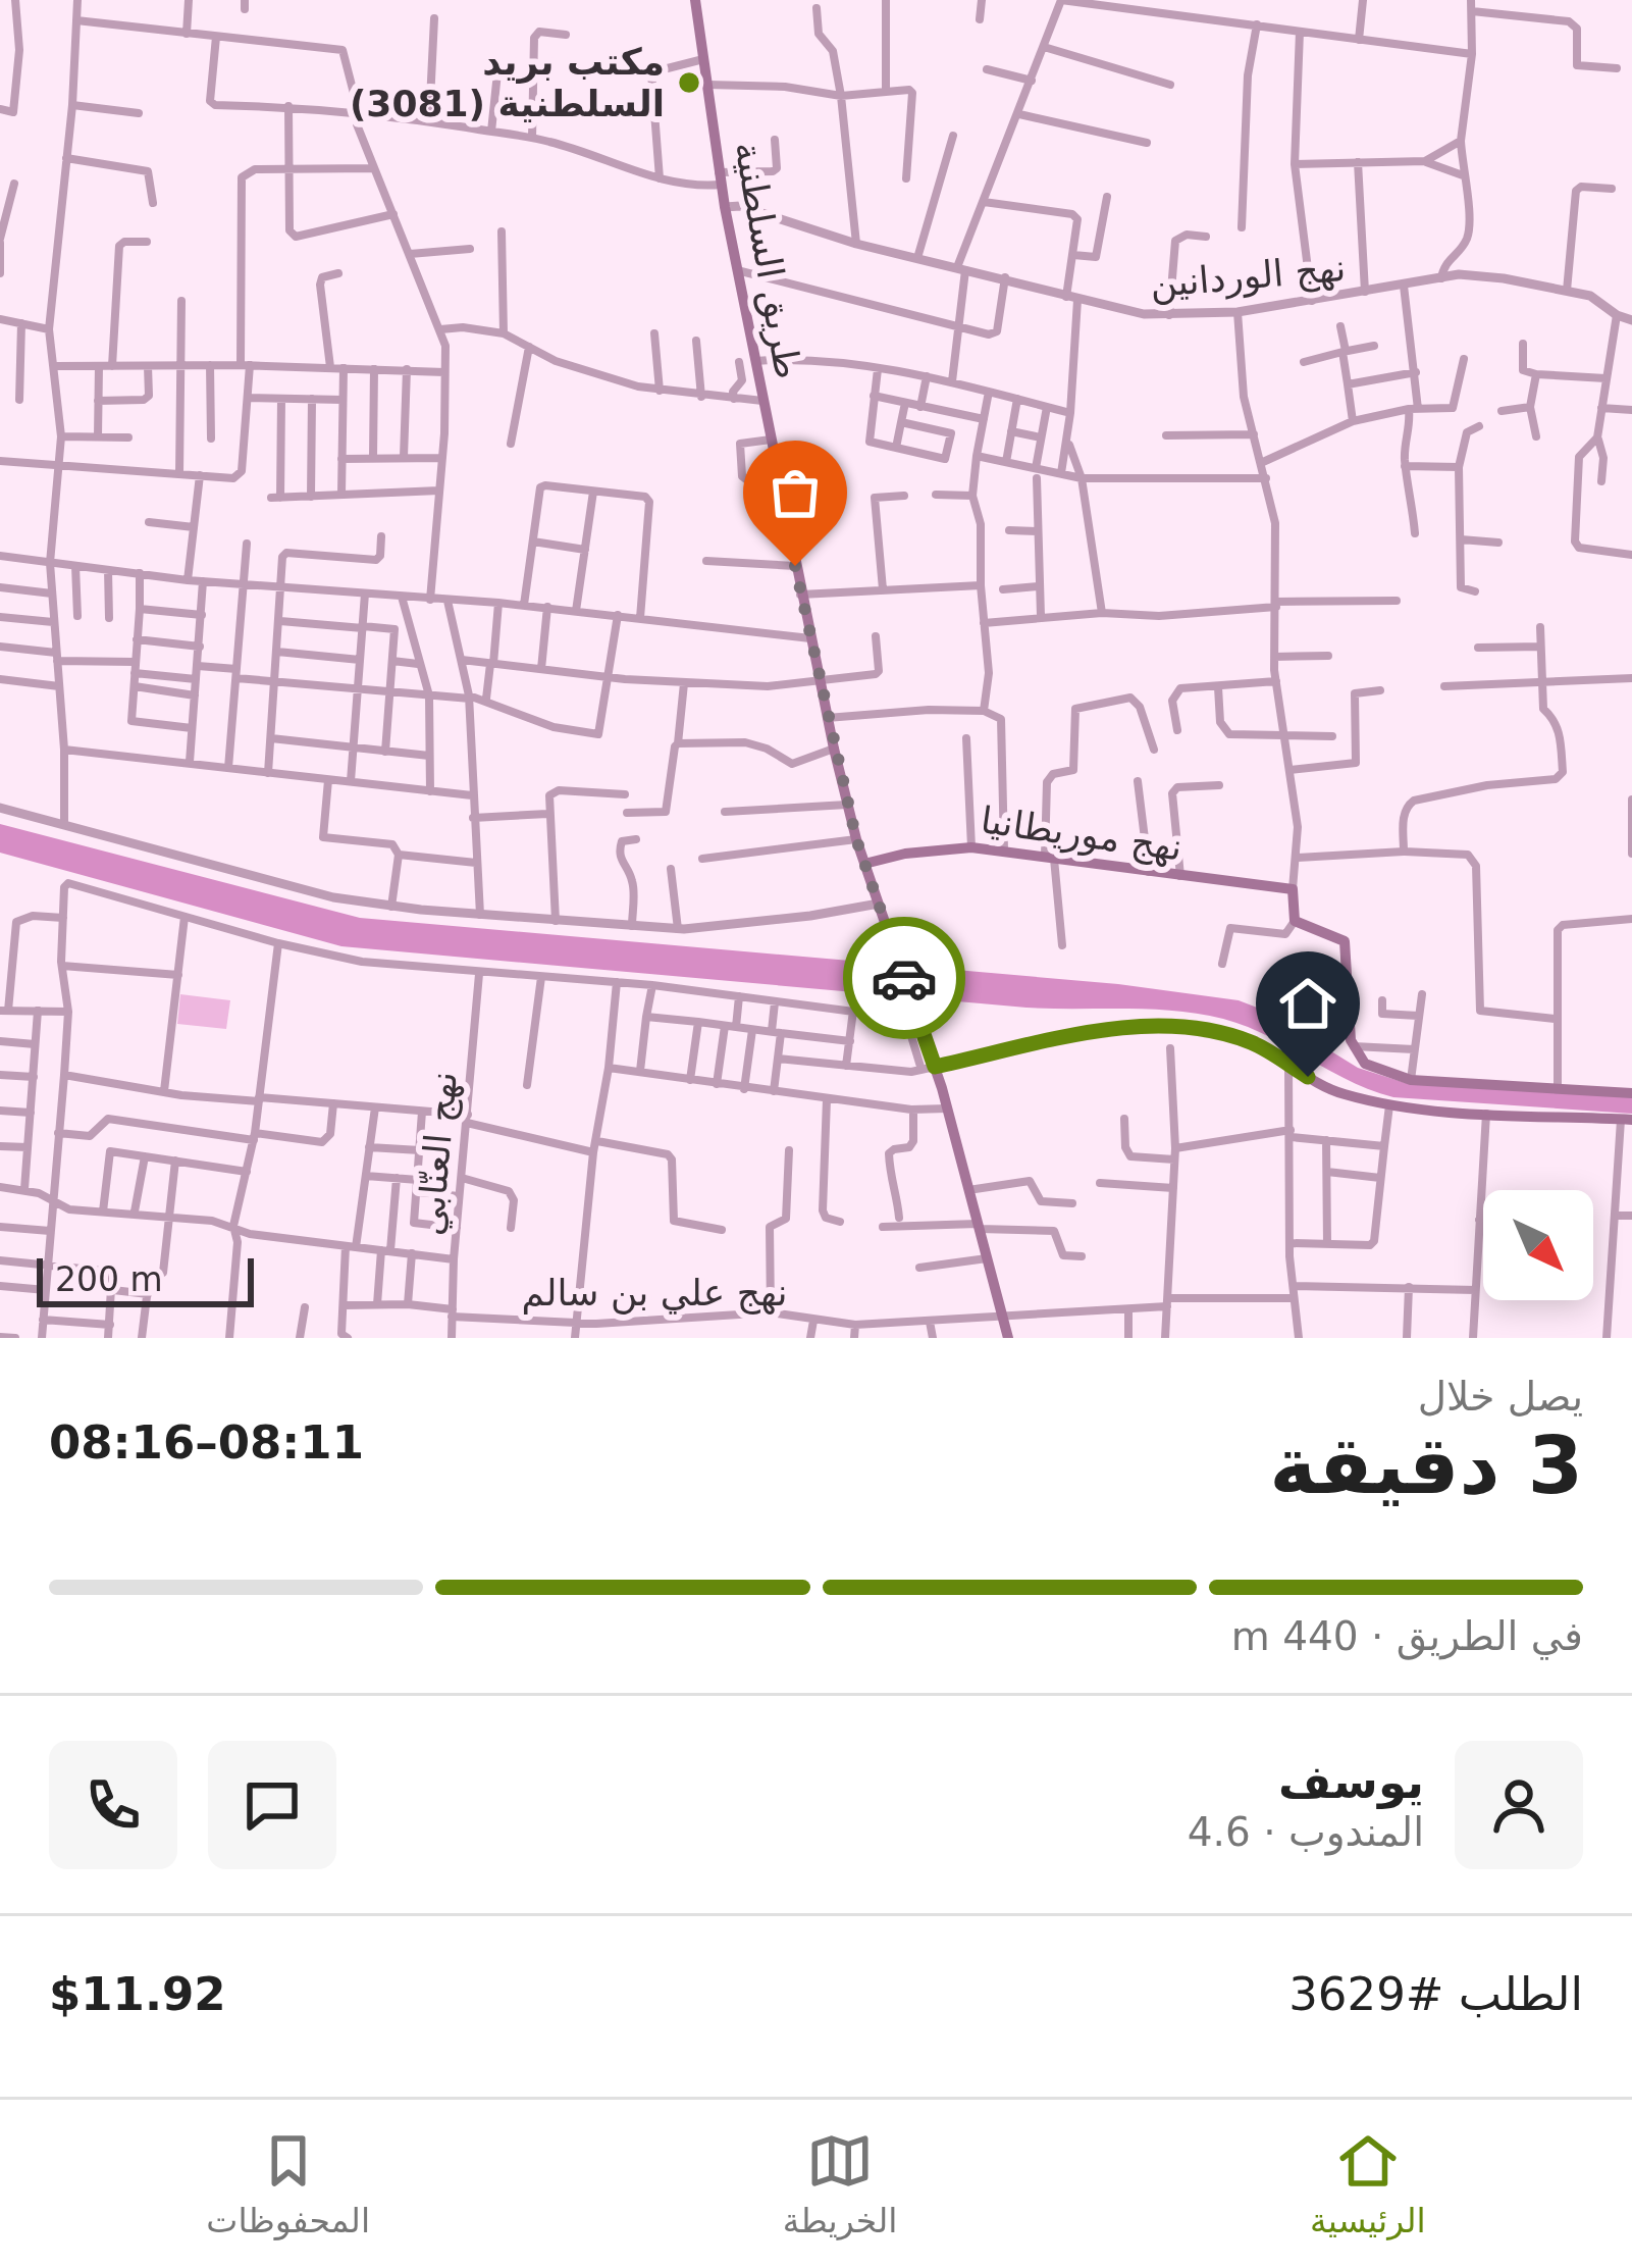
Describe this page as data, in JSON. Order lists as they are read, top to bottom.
{
  "streets": {
    "main road": ["طريق السلطنية", "نهج موريطانيا"],
    "street": ["نهج الوردانين", "نهج العنّابي", "نهج علي بن سالم"]
  },
  "crossings": [
    ["طريق السلطنية", "نهج الوردانين"],
    ["طريق السلطنية", "نهج موريطانيا"],
    ["نهج العنّابي", "نهج علي بن سالم"]
  ],
  "places": ["مكتب بريد السلطنية (3081)"],
  "scale_bar": "200 m",
  "north": "bottom right",
  "page": {
    "scale": "200 m",
    "heading": ["3 دقيقة", "يصل خلال", "08:11–08:16"],
    "panel": [
      "يوسف",
      "المندوب · 4.6",
      "الطلب #3629",
      "$11.92"
    ],
    "bar": "في الطريق · 440 m",
    "tabs": ["الرئيسية", "الخريطة", "المحفوظات"]
  }
}
